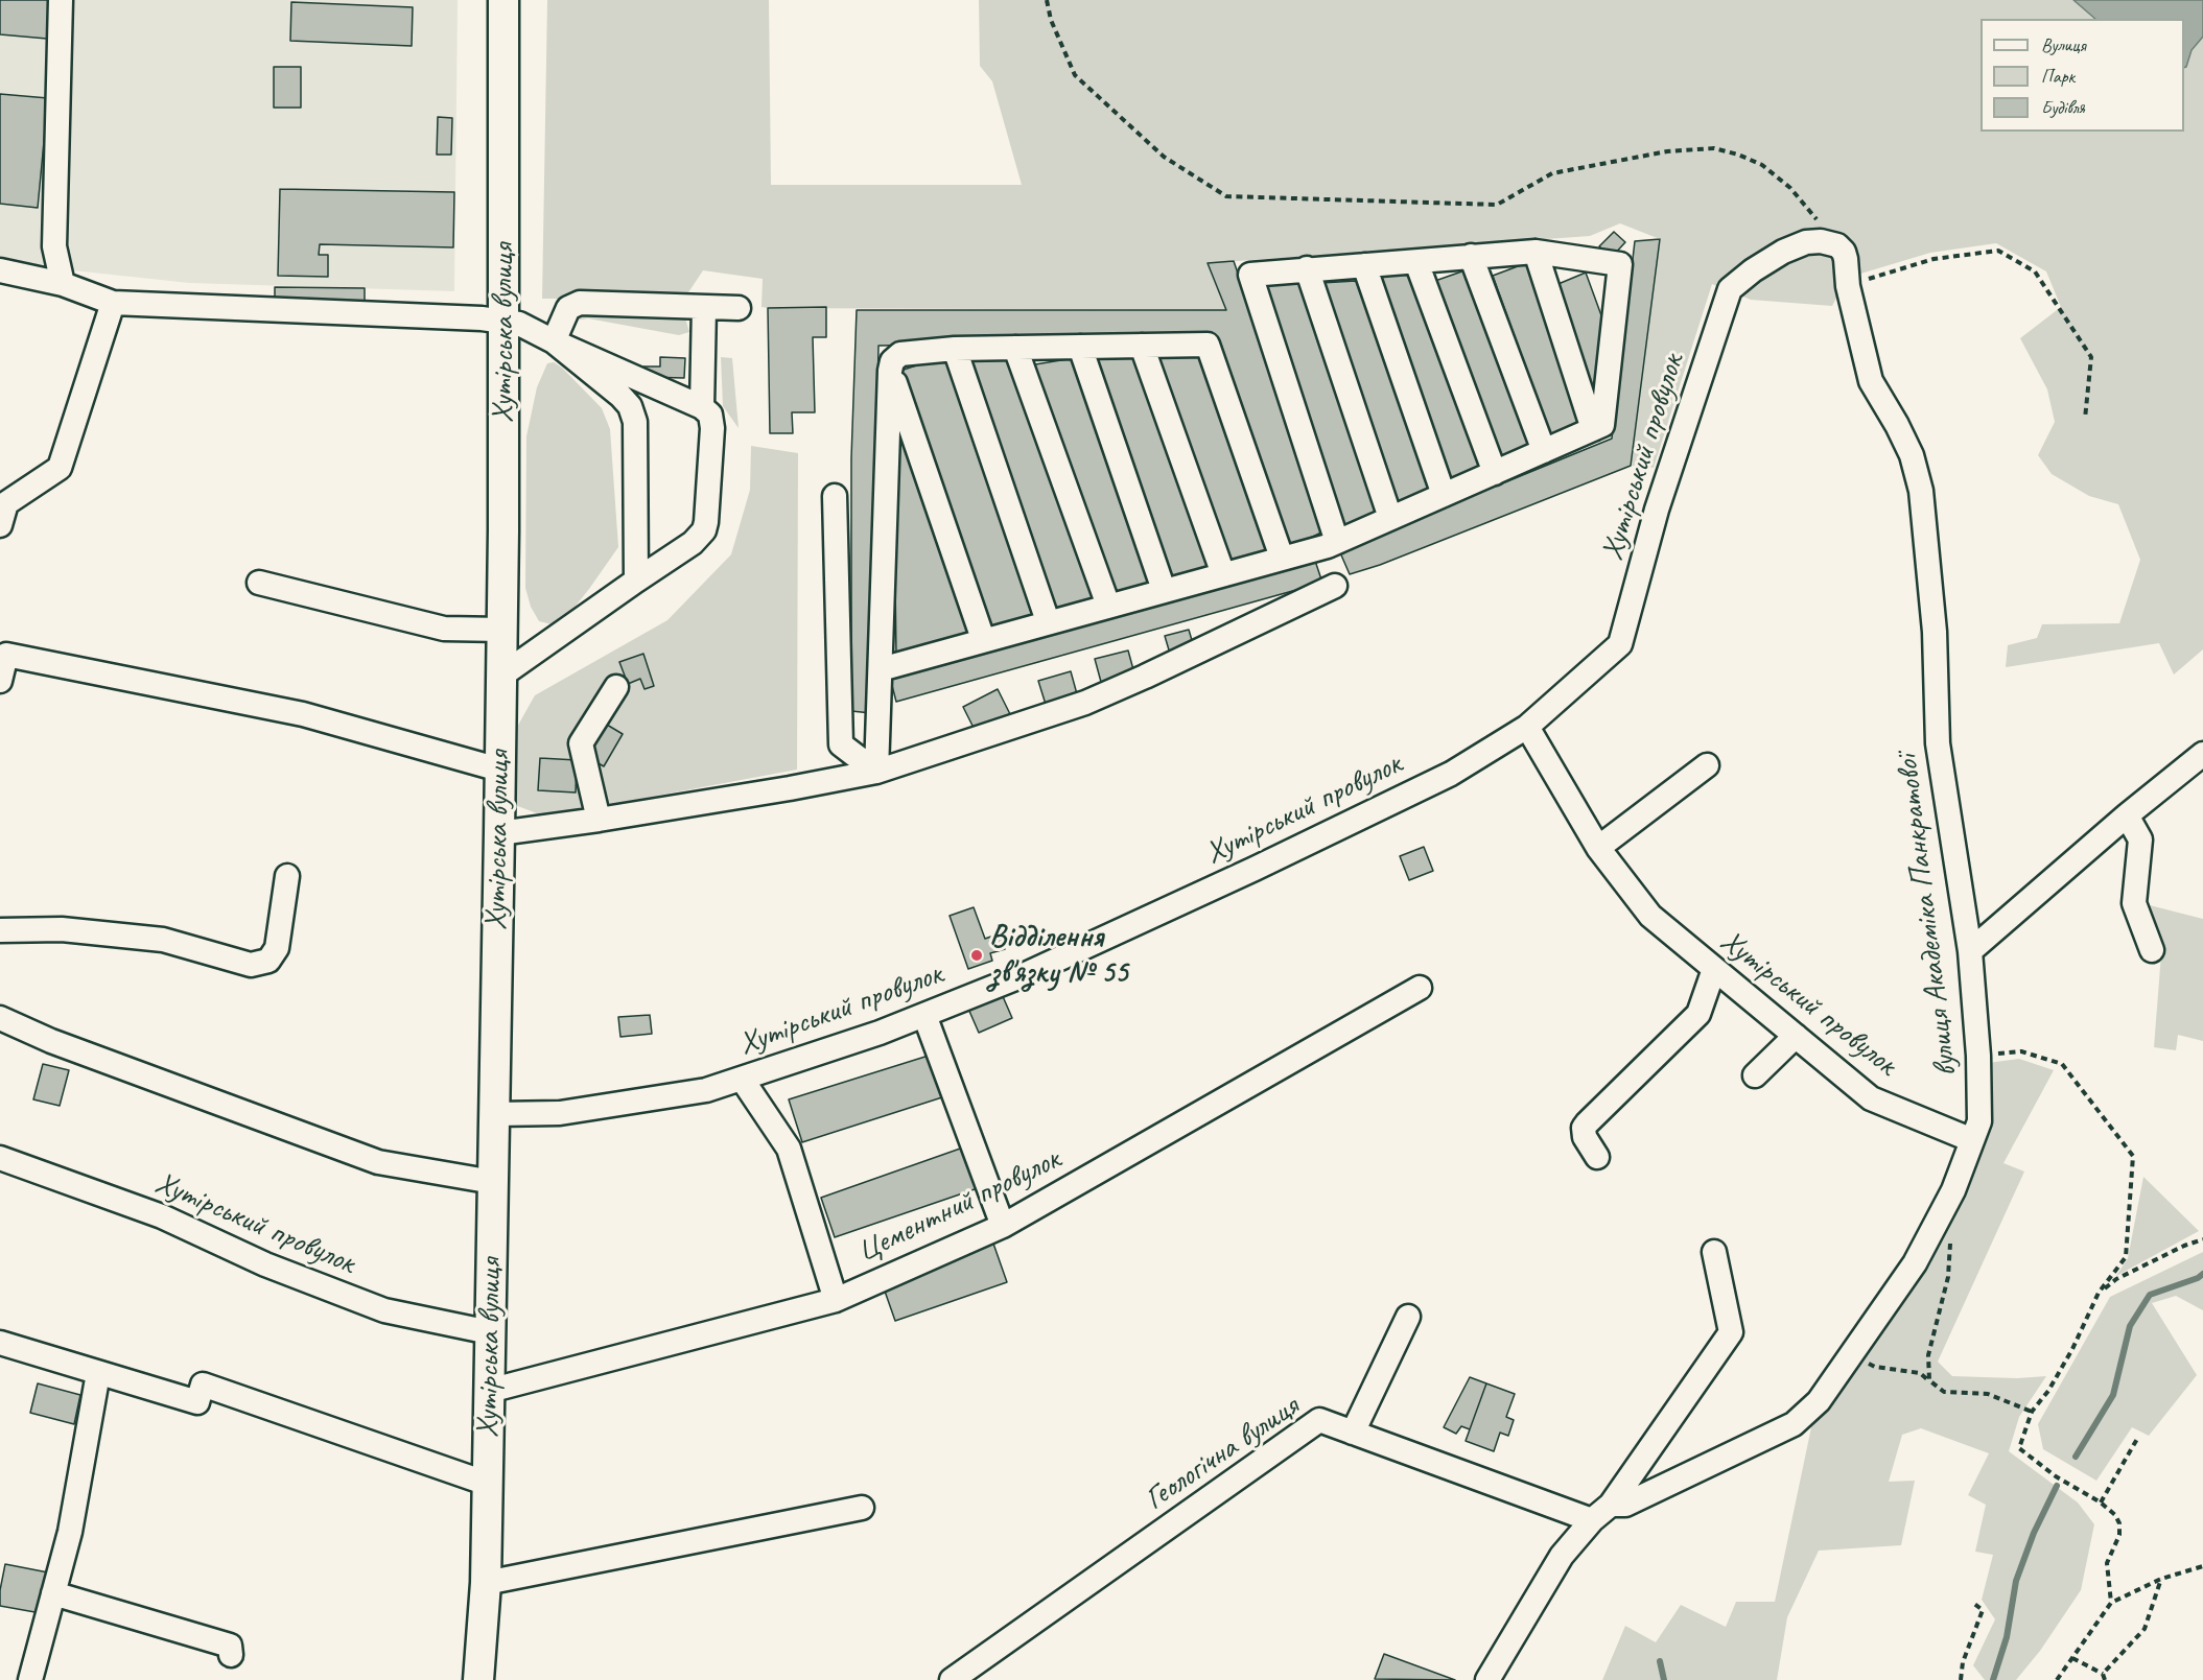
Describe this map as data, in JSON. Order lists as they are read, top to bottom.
{
  "streets": {
    "main road": ["Хутірська вулиця"],
    "street": [
      "Хутірський провулок",
      "вулиця Академіка Панкратової",
      "Цементний провулок",
      "Геологічна вулиця"
    ]
  },
  "crossings": [
    ["Хутірська вулиця", "Хутірський провулок"],
    ["Хутірська вулиця", "Цементний провулок"],
    ["Хутірський провулок", "вулиця Академіка Панкратової"],
    ["вулиця Академіка Панкратової", "Геологічна вулиця"]
  ],
  "places": ["Відділення зв'язку № 55"],
  "legend": ["Вулиця", "Парк", "Будівля"]
}
